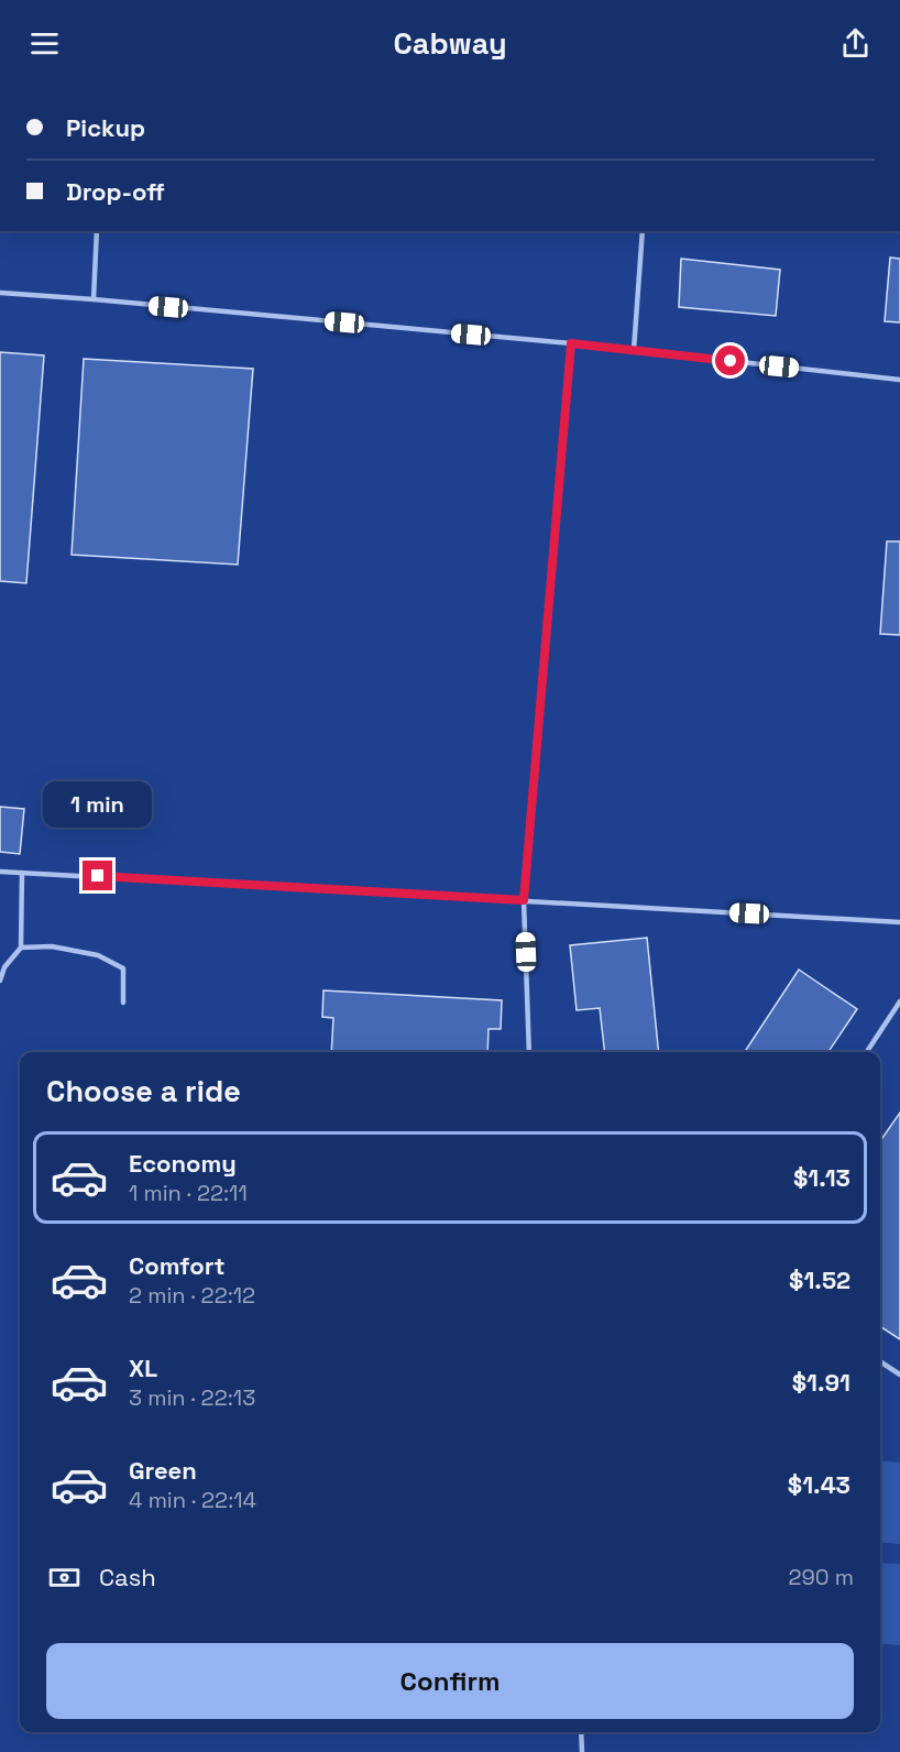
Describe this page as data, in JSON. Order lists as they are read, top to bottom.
{
  "page": {
    "header": "Cabway",
    "banner": ["Pickup", "Drop-off"],
    "bubble": "1 min",
    "heading": "Choose a ride",
    "list": [
      {
        "name": "Economy",
        "note": "1 min · 22:11",
        "value": "$1.13"
      },
      {
        "name": "Comfort",
        "note": "2 min · 22:12",
        "value": "$1.52"
      },
      {
        "name": "XL",
        "note": "3 min · 22:13",
        "value": "$1.91"
      },
      {
        "name": "Green",
        "note": "4 min · 22:14",
        "value": "$1.43"
      }
    ],
    "pay": ["Cash", "290 m"],
    "buttons": "Confirm"
  }
}
